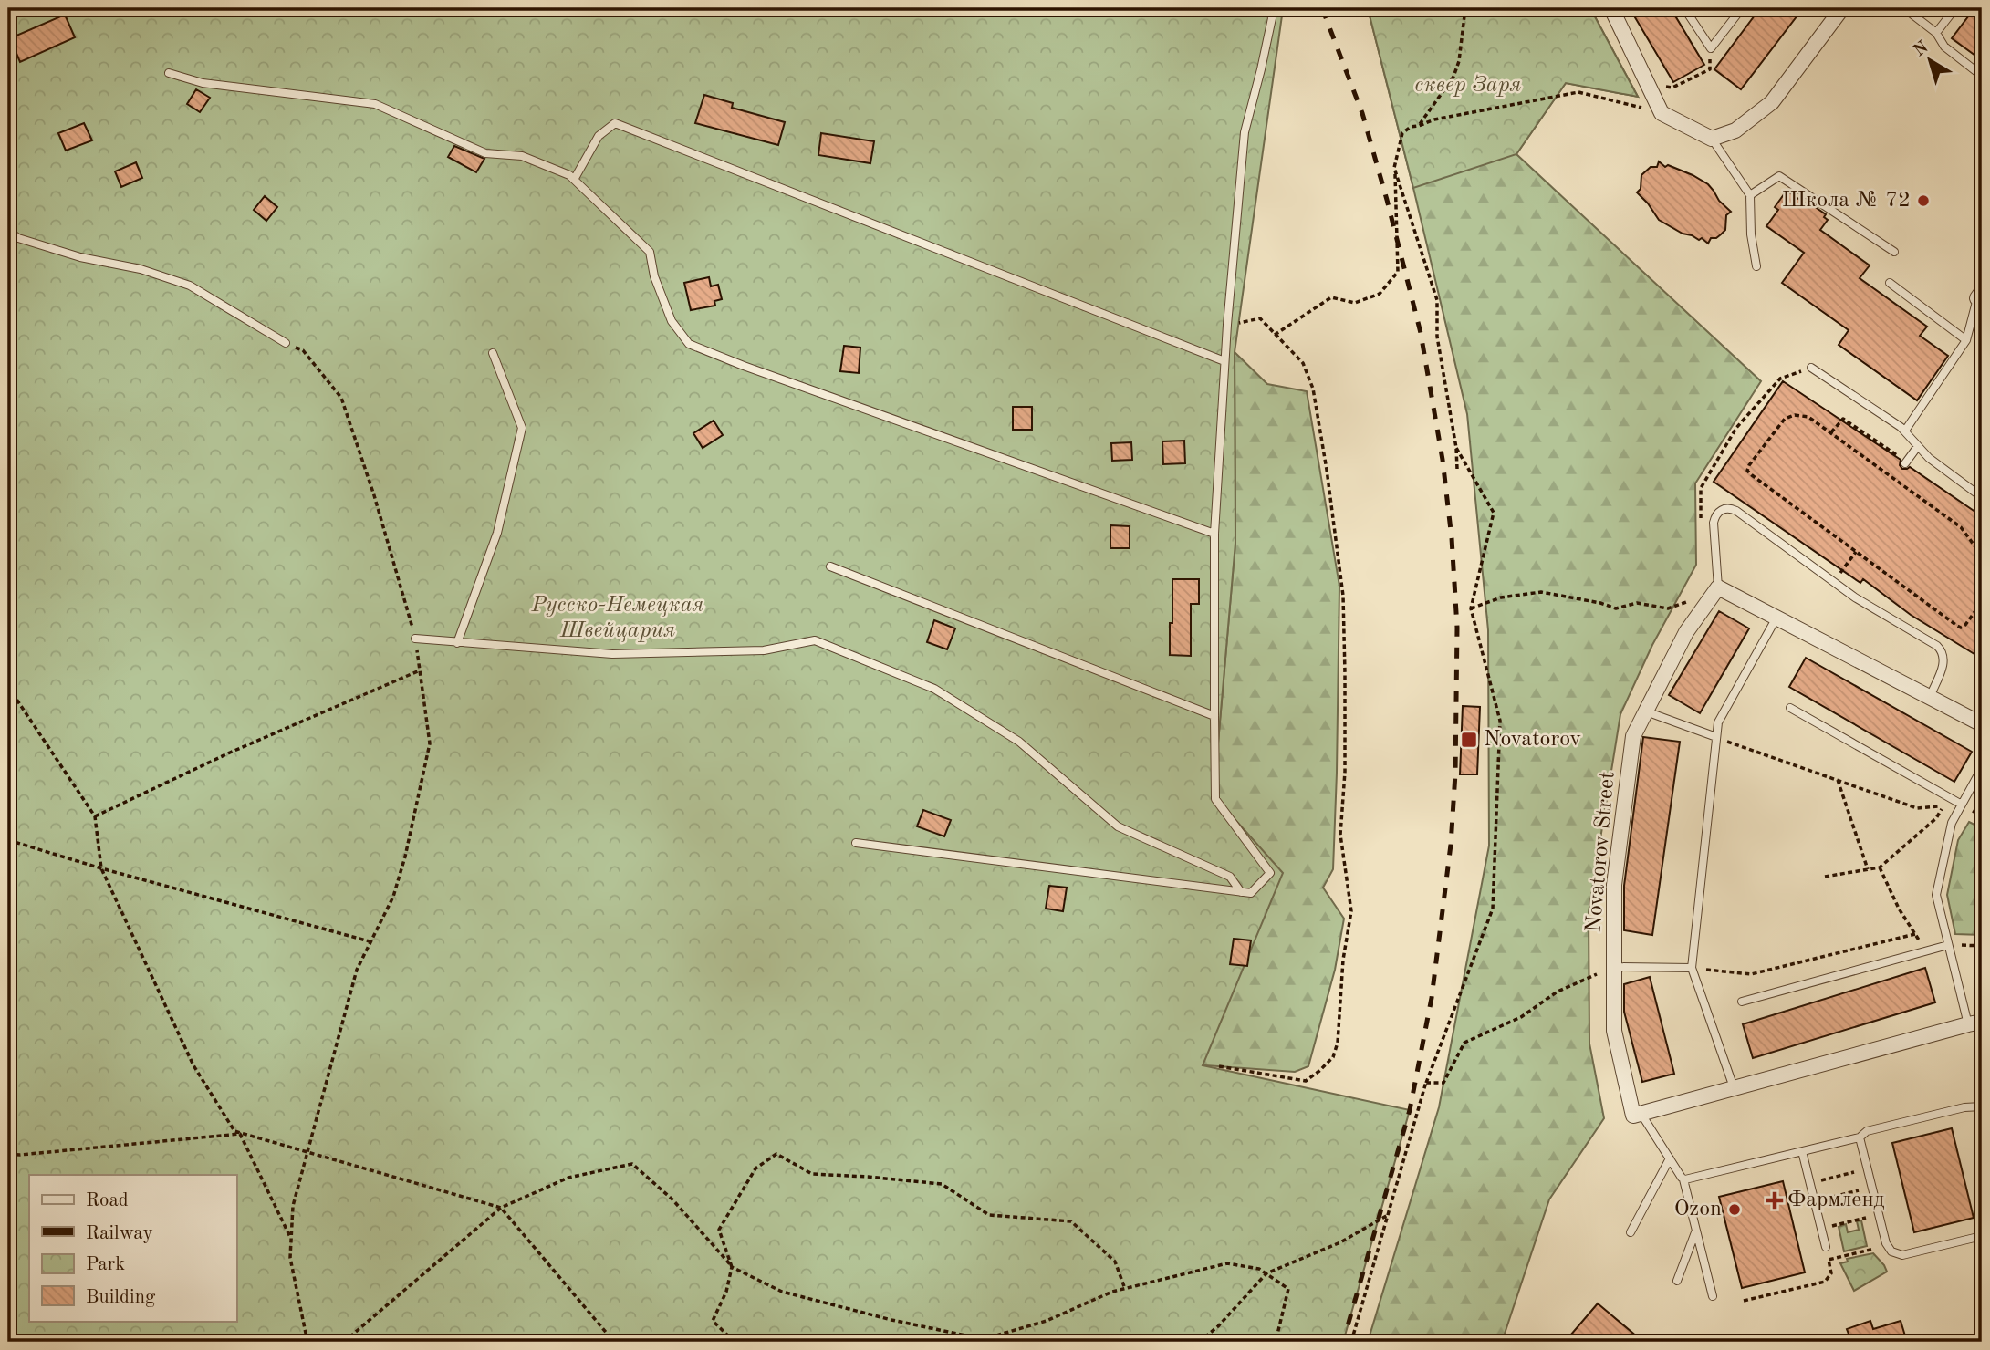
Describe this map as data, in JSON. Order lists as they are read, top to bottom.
{
  "streets": {
    "street": ["Novatorov Street"]
  },
  "parks": ["сквер Заря", "Русско-Немецкая Швейцария"],
  "places": {
    "other": ["Школа № 72", "Ozon"],
    "transit": ["Novatorov"],
    "health": ["Фармленд"]
  },
  "legend": [
    "Road",
    "Railway",
    "Park",
    "Building"
  ],
  "north": "top left"
}
